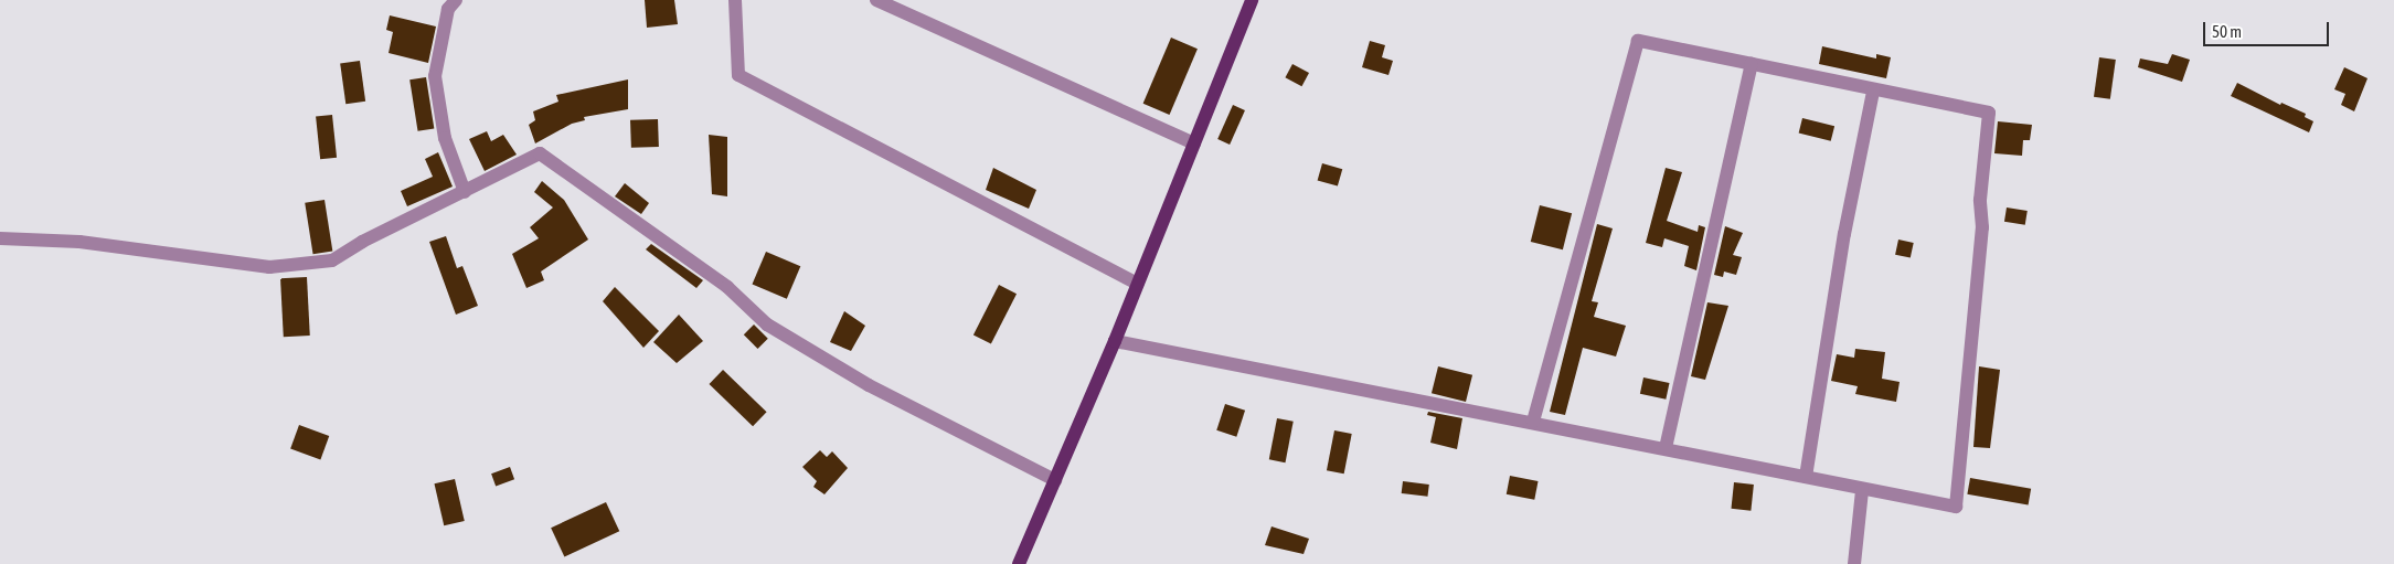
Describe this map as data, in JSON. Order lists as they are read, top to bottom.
{
  "scale_bar": "50 m"
}
